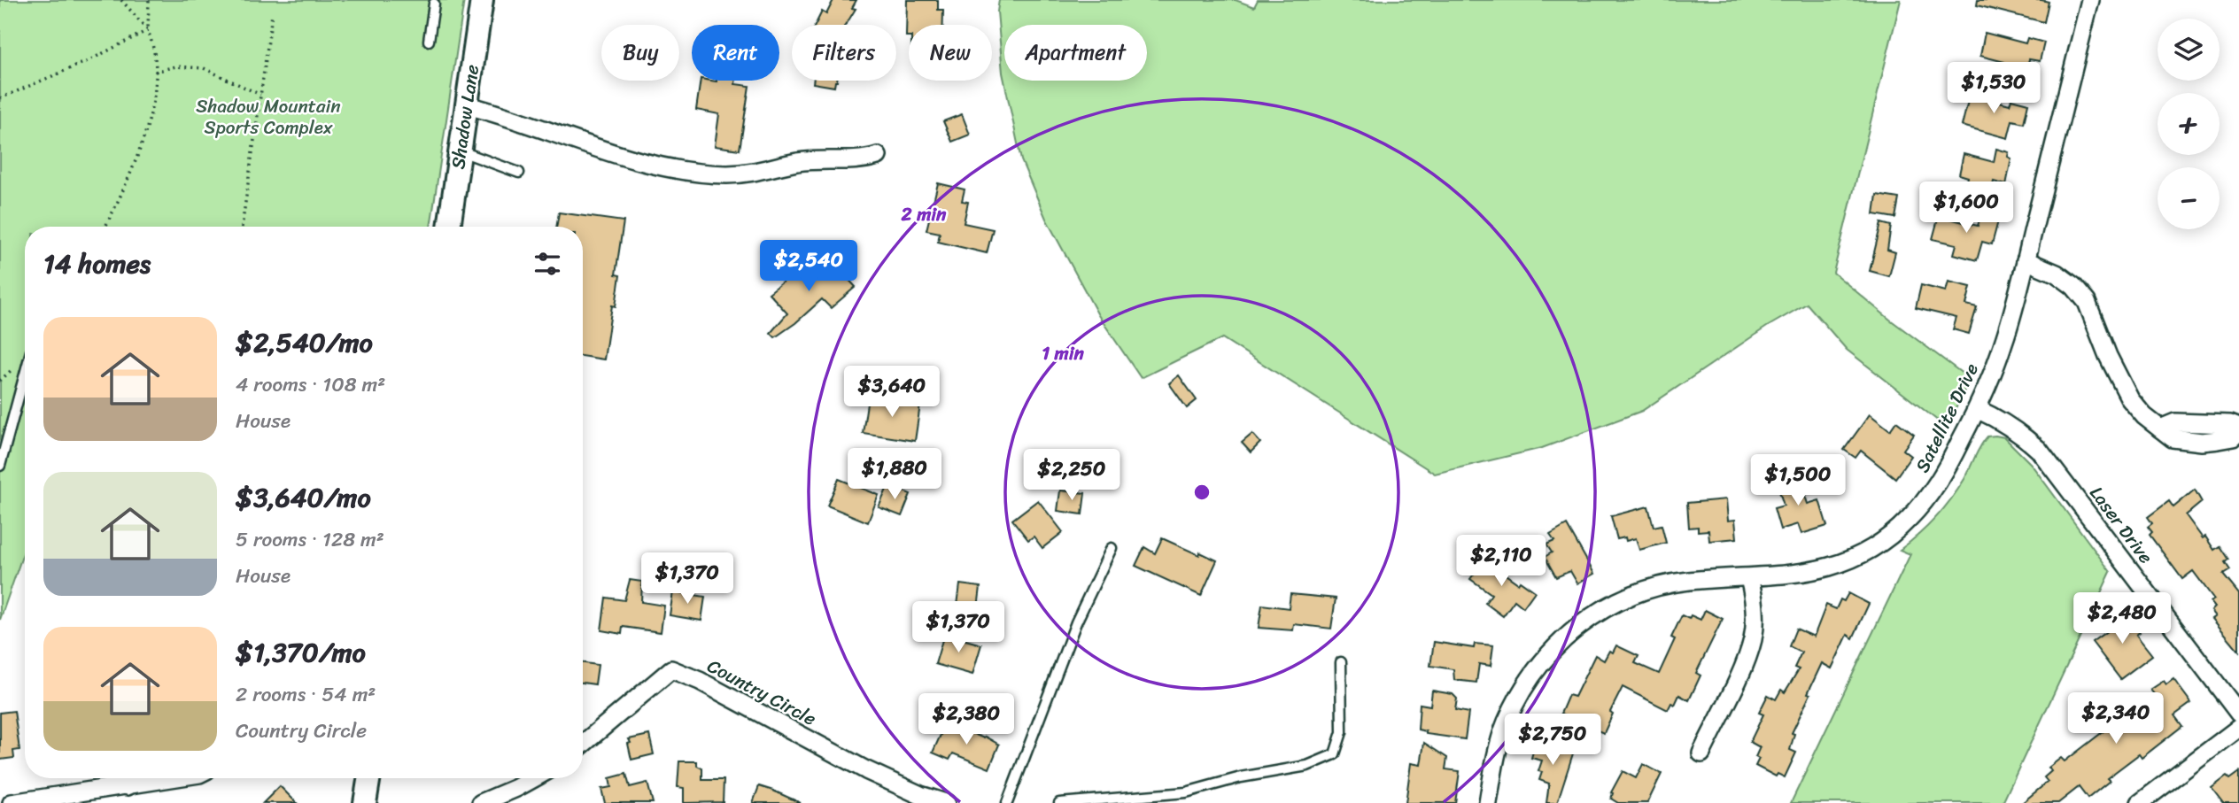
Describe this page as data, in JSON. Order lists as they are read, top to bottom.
{
  "streets": {
    "street": [
      "Shadow Lane",
      "Satellite Drive",
      "Laser Drive",
      "Country Circle"
    ]
  },
  "crossings": [
    ["Satellite Drive", "Laser Drive"]
  ],
  "parks": ["Shadow Mountain Sports Complex"],
  "page": {
    "map_buttons": ["+", "−"],
    "chip": [
      "Buy",
      "Rent",
      "Filters",
      "New",
      "Apartment"
    ],
    "price": [
      "$1,530",
      "$1,600",
      "$2,540",
      "$3,640",
      "$1,880",
      "$2,250",
      "$1,500",
      "$2,110",
      "$1,370",
      "$2,480",
      "$1,370",
      "$2,340",
      "$2,380",
      "$2,750"
    ],
    "heading": "14 homes",
    "list": [
      {
        "name": "$2,540/mo",
        "note": "4 rooms · 108 m² · House"
      },
      {
        "name": "$3,640/mo",
        "note": "5 rooms · 128 m² · House"
      },
      {
        "name": "$1,370/mo",
        "note": "2 rooms · 54 m² · Country Circle"
      }
    ]
  },
  "rings": ["2 min", "1 min"]
}
